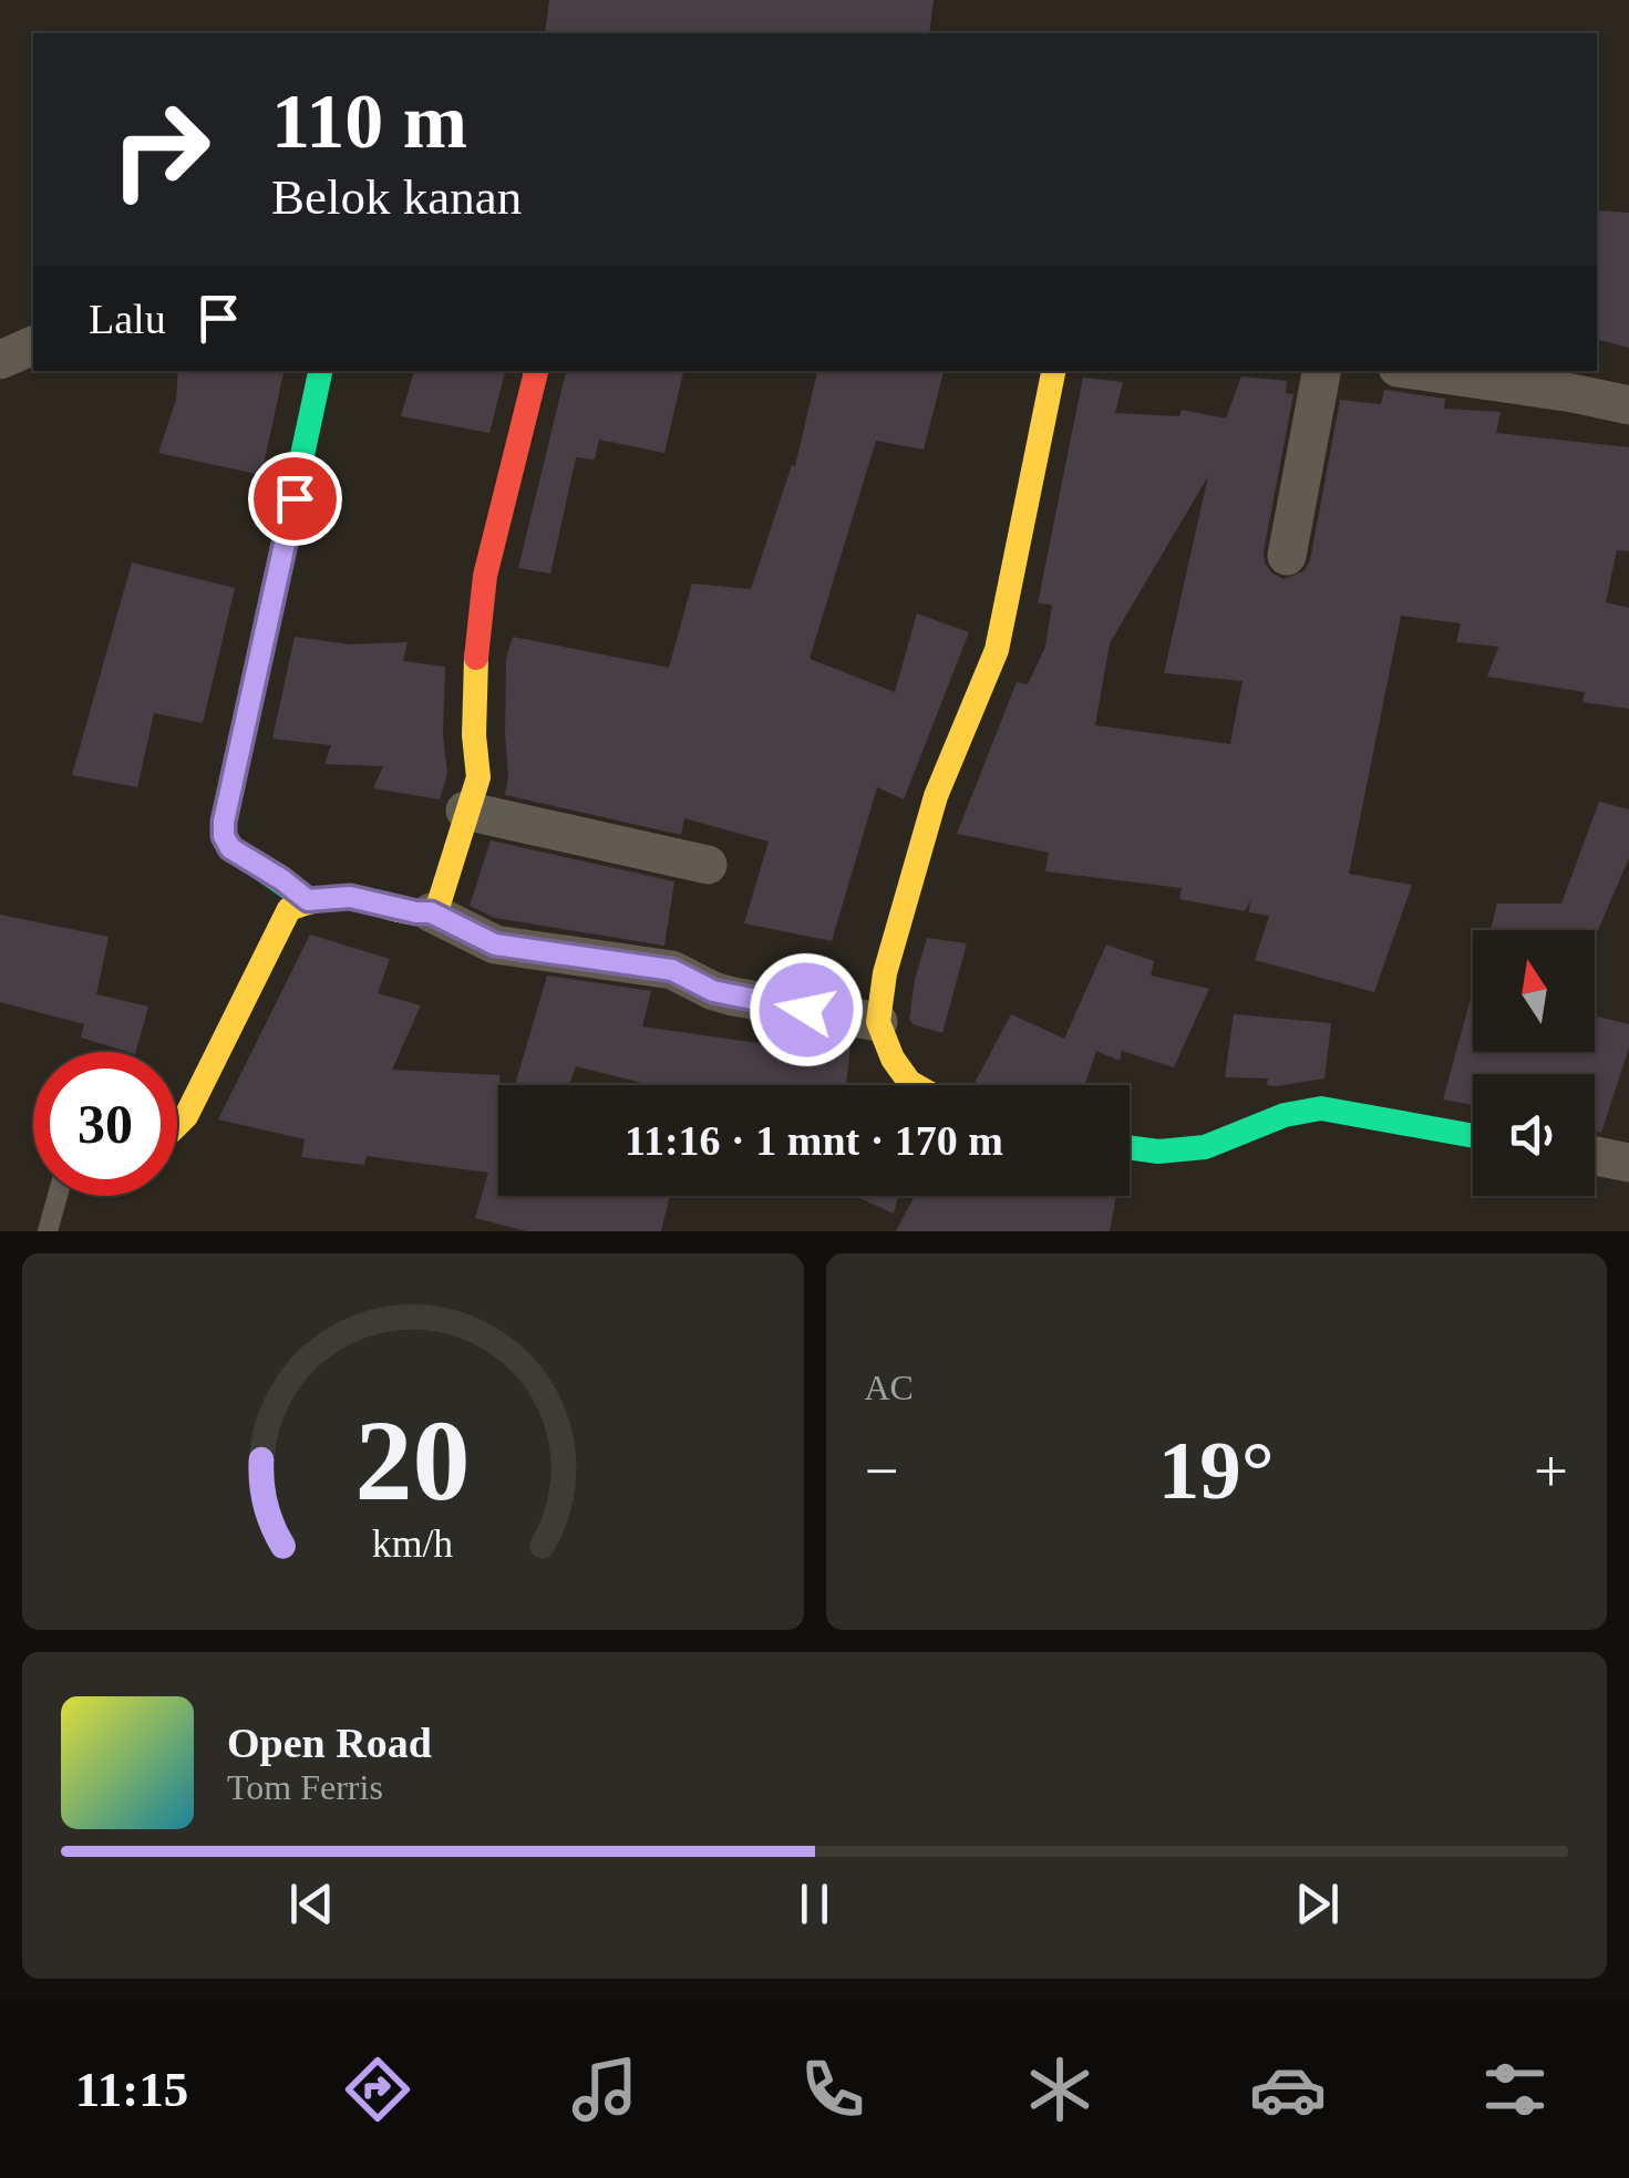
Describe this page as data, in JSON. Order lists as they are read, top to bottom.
{
  "north": "top",
  "page": {
    "turn": ["110 m", "Belok kanan"],
    "then": "Lalu",
    "limit": "30",
    "trip": "11:16 · 1 mnt · 170 m",
    "tile": "AC",
    "heat": ["−", "19°", "+"],
    "song": ["Open Road", "Tom Ferris"],
    "tabs": "11:15",
    "gauge": ["20", "km/h"]
  }
}
